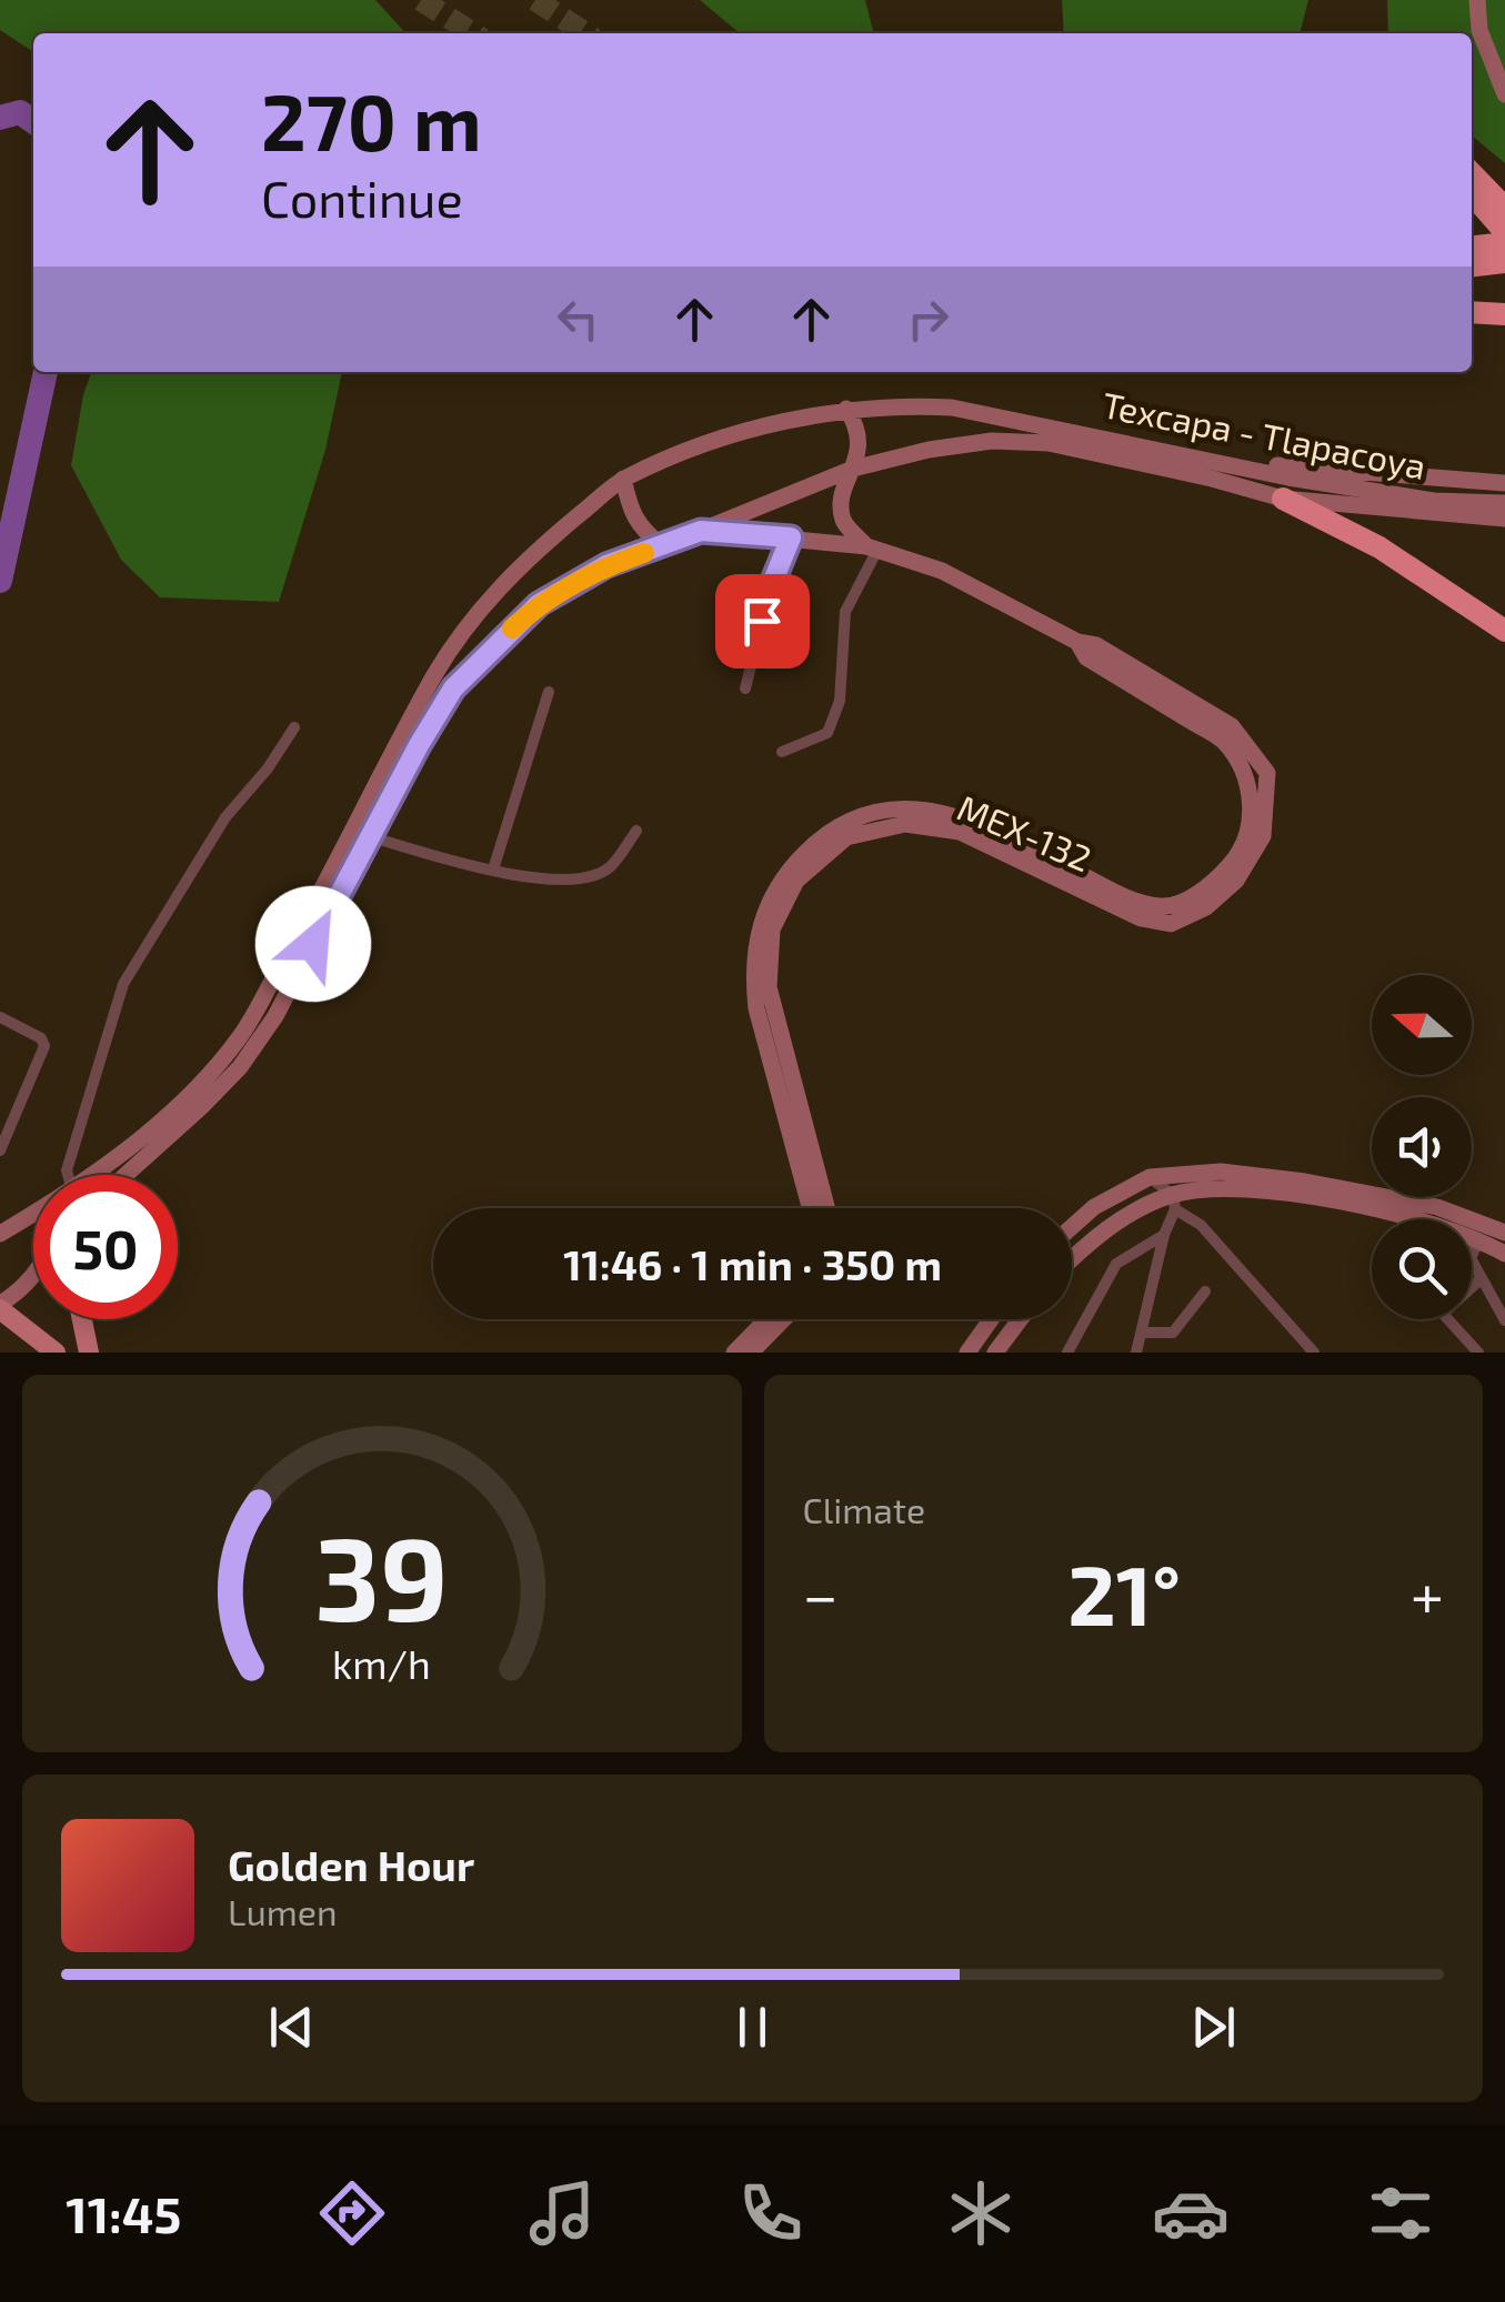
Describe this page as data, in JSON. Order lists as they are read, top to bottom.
{
  "streets": {
    "main road": ["Texcapa - Tlapacoya", "MEX-132"]
  },
  "crossings": [
    ["Texcapa - Tlapacoya", "MEX-132"]
  ],
  "north": "left",
  "page": {
    "turn": ["270 m", "Continue"],
    "limit": "50",
    "trip": "11:46 · 1 min · 350 m",
    "tile": "Climate",
    "heat": ["−", "21°", "+"],
    "song": ["Golden Hour", "Lumen"],
    "tabs": "11:45",
    "gauge": ["39", "km/h"]
  }
}
